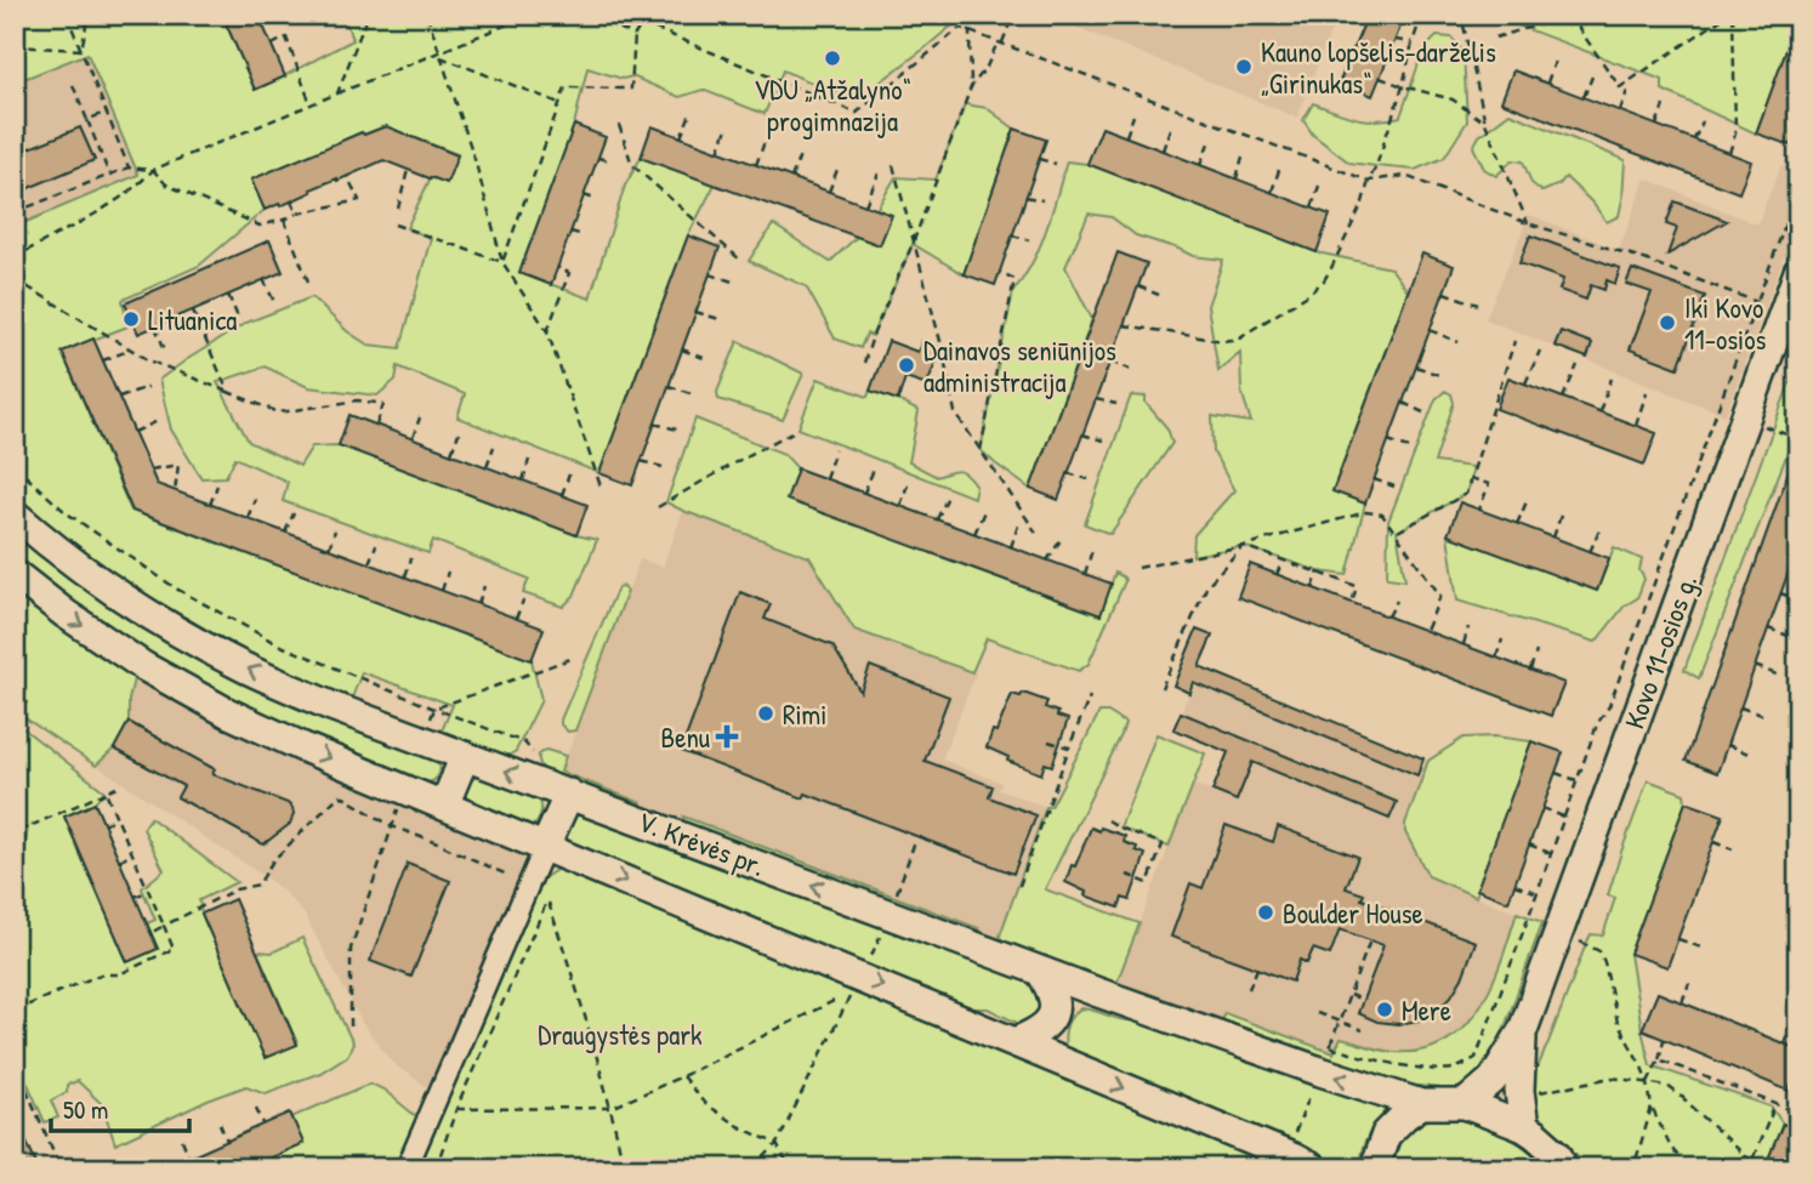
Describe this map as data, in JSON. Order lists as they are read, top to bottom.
{
  "streets": {
    "main road": ["Kovo 11-osios g.", "V. Krėvės pr."]
  },
  "crossings": [
    ["Kovo 11-osios g.", "V. Krėvės pr."]
  ],
  "parks": ["Draugystės park"],
  "places": {
    "other": [
      "VDU „Atžalyno“ progimnazija",
      "Kauno lopšelis-darželis „Girinukas“",
      "Lituanica",
      "Iki Kovo 11-osios",
      "Dainavos seniūnijos administracija",
      "Rimi",
      "Boulder House",
      "Mere"
    ],
    "health": ["Benu"]
  },
  "scale_bar": "50 m"
}
